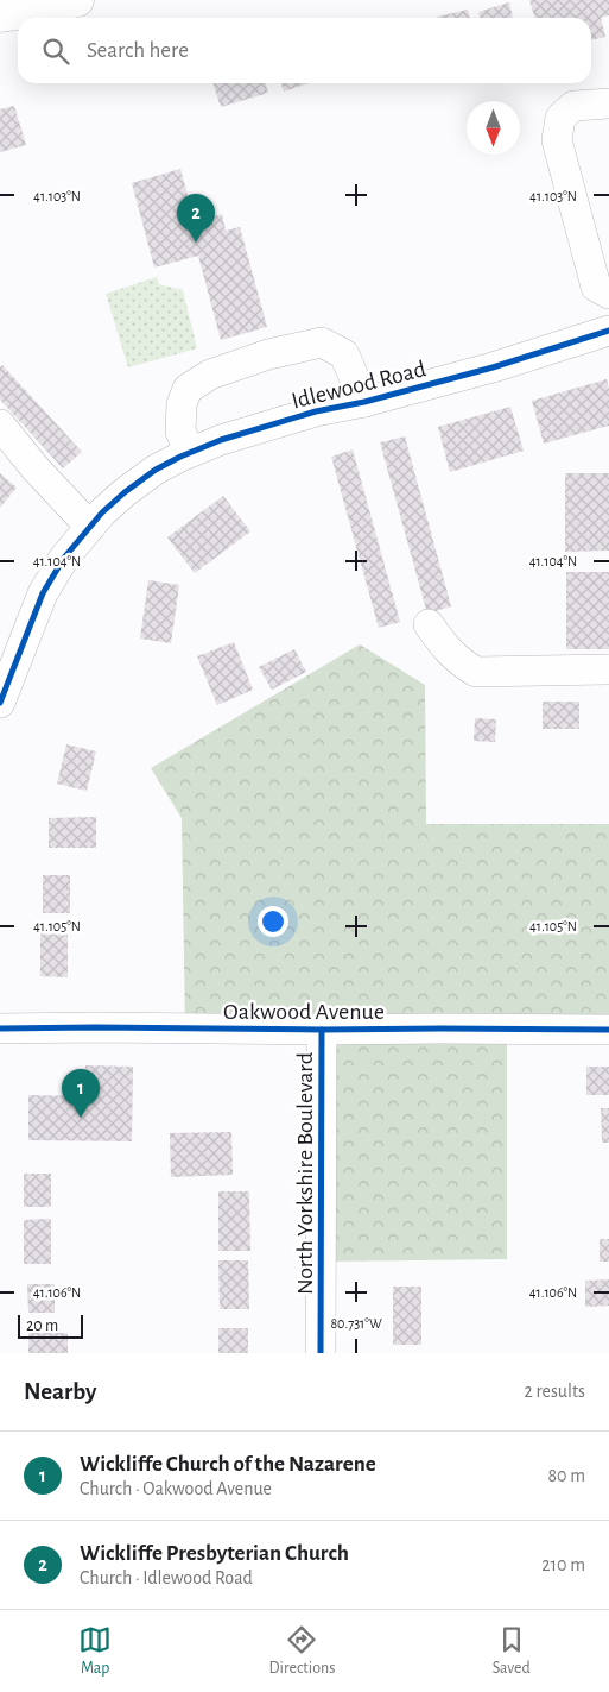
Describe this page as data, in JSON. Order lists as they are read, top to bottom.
{
  "streets": {
    "street": ["Idlewood Road", "Oakwood Avenue", "North Yorkshire Boulevard"]
  },
  "crossings": [
    ["Oakwood Avenue", "North Yorkshire Boulevard"]
  ],
  "scale_bar": "20 m",
  "north": "bottom",
  "page": {
    "search": "Search here",
    "pins": ["2", "1"],
    "scale": "20 m",
    "heading": ["Nearby", "2 results"],
    "list": [
      {
        "mark": "1",
        "name": "Wickliffe Church of the Nazarene",
        "note": "Church · Oakwood Avenue",
        "value": "80 m"
      },
      {
        "mark": "2",
        "name": "Wickliffe Presbyterian Church",
        "note": "Church · Idlewood Road",
        "value": "210 m"
      }
    ],
    "nav": ["Map", "Directions", "Saved"]
  },
  "coordinates": [
    "41.103°N",
    "41.104°N",
    "41.105°N",
    "41.106°N",
    "80.731°W"
  ]
}
